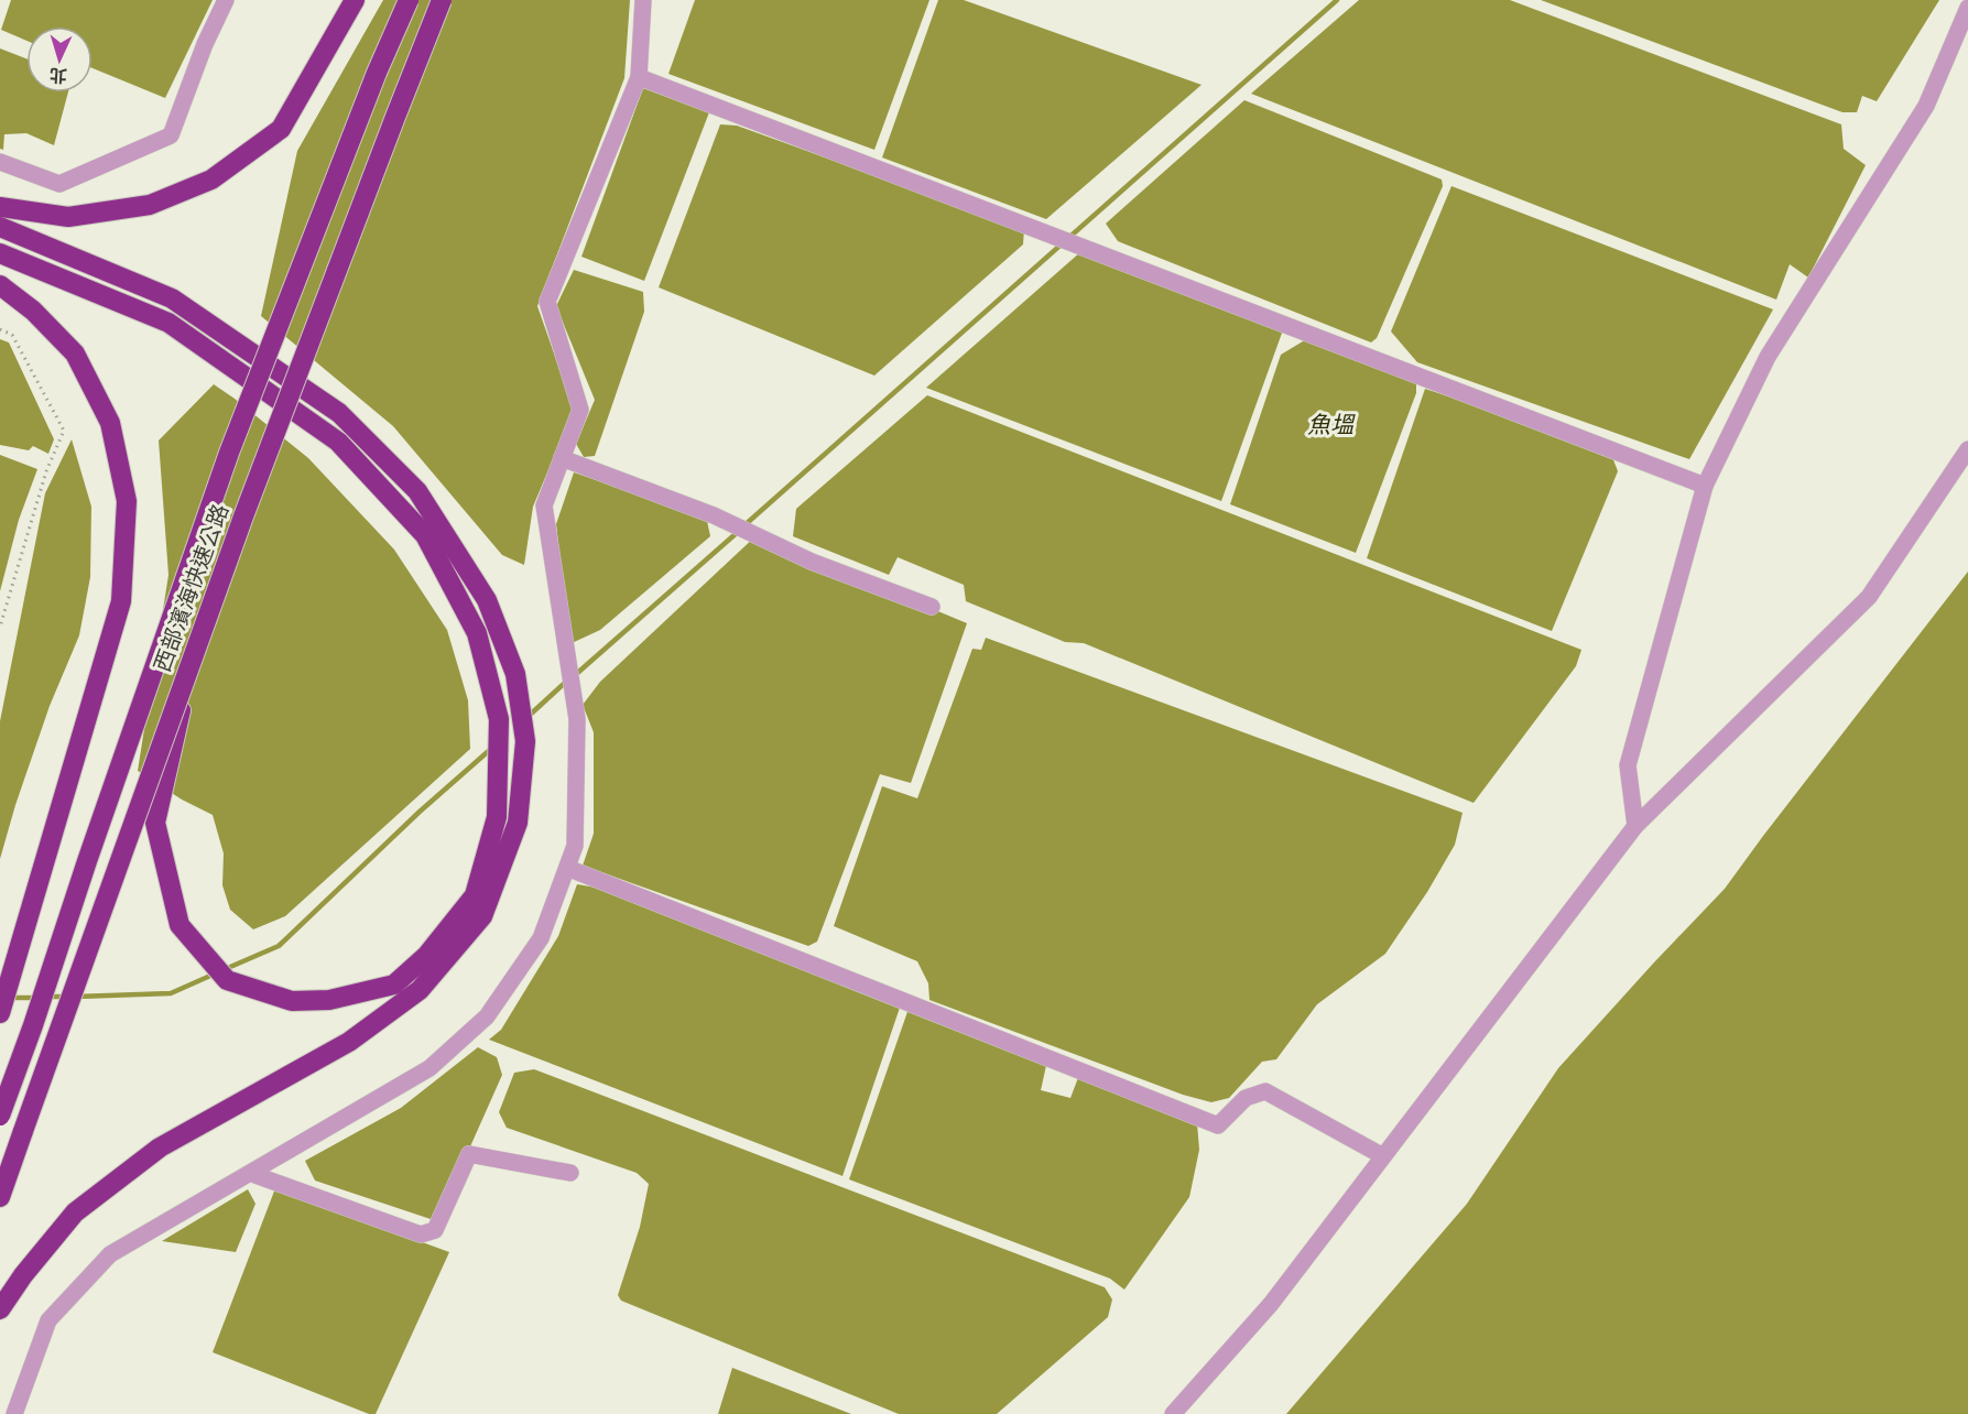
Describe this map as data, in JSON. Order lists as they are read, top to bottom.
{
  "streets": {
    "highway": ["西部濱海快速公路"]
  },
  "water": ["魚塭"],
  "north": "bottom"
}
